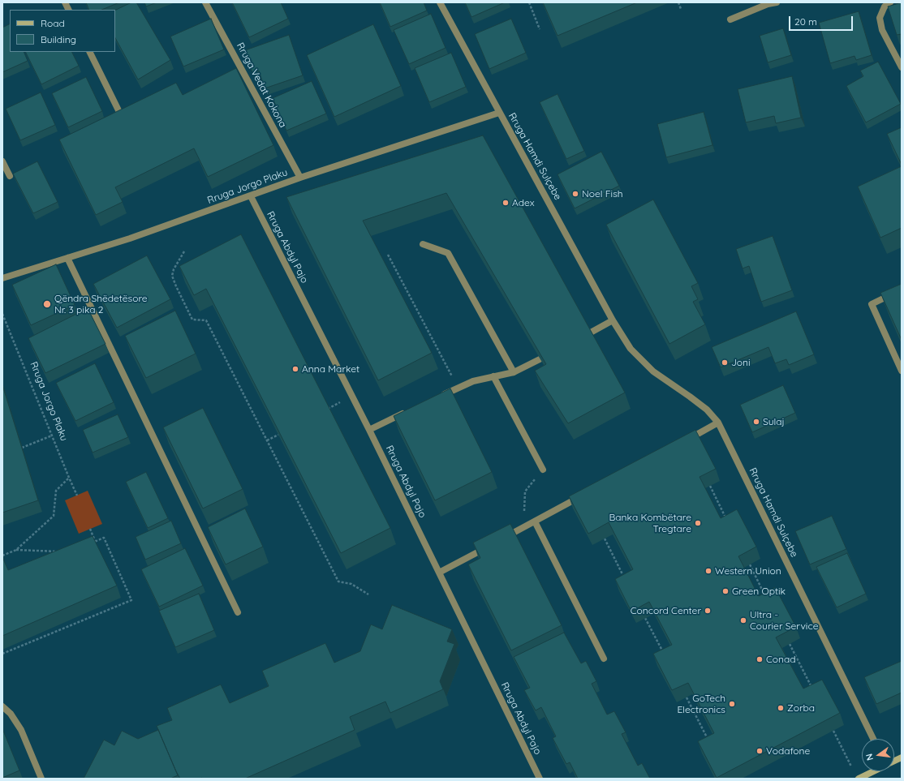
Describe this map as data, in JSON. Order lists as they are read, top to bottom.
{
  "streets": {
    "street": [
      "Rruga Vedat Kokona",
      "Rruga Hamdi Sulçebe",
      "Rruga Jorgo Plaku",
      "Rruga Abdyl Pajo"
    ]
  },
  "crossings": [
    ["Rruga Vedat Kokona", "Rruga Jorgo Plaku"],
    ["Rruga Hamdi Sulçebe", "Rruga Jorgo Plaku"],
    ["Rruga Jorgo Plaku", "Rruga Abdyl Pajo"]
  ],
  "places": [
    "Noel Fish",
    "Adex",
    "Qëndra Shëdetësore Nr. 3 pika 2",
    "Joni",
    "Anna Market",
    "Sulaj",
    "Banka Kombëtare Tregtare",
    "Western Union",
    "Green Optik",
    "Concord Center",
    "Ultra - Courier Service",
    "Conad",
    "GoTech Electronics",
    "Zorba",
    "Vodafone"
  ],
  "legend": ["Road", "Building"],
  "scale_bar": "20 m",
  "north": "left"
}
